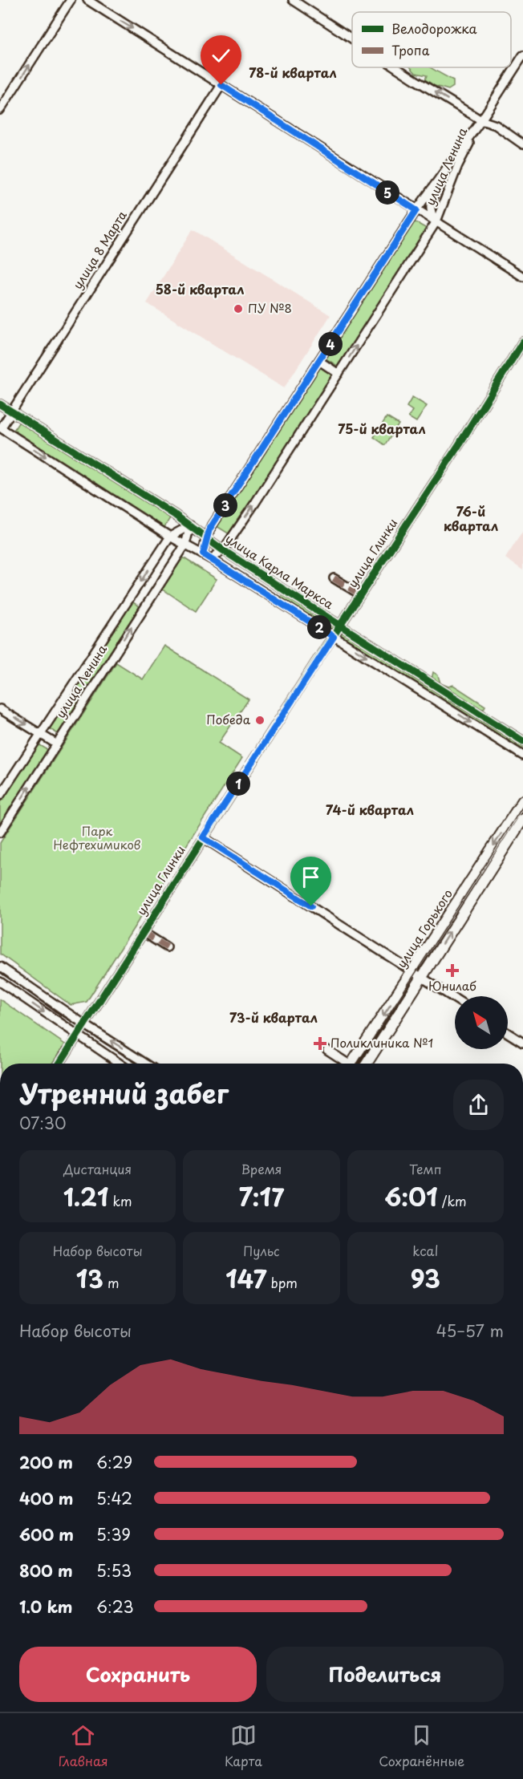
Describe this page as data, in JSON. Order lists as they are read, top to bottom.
{
  "streets": {
    "main road": ["улица Горького"],
    "street": [
      "улица Ленина",
      "улица 8 Марта",
      "улица Глинки",
      "улица Карла Маркса"
    ]
  },
  "crossings": [
    ["улица Ленина", "улица Карла Маркса"],
    ["улица 8 Марта", "улица Карла Маркса"],
    ["улица Глинки", "улица Карла Маркса"]
  ],
  "districts": [
    "78-й квартал",
    "58-й квартал",
    "75-й квартал",
    "76-й квартал",
    "74-й квартал",
    "73-й квартал"
  ],
  "parks": ["Парк Нефтехимиков"],
  "places": {
    "other": ["ПУ №8", "Победа"],
    "health": ["Юнилаб", "Поликлиника №1"]
  },
  "legend": ["Велодорожка", "Тропа"],
  "north": "top left",
  "page": {
    "pins": [
      "5",
      "4",
      "3",
      "2",
      "1"
    ],
    "heading": ["Утренний забег", "07:30"],
    "stats": [
      ["Дистанция", "1.21 km"],
      ["Время", "7:17"],
      ["Темп", "6:01 /km"],
      ["Набор высоты", "13 m"],
      ["Пульс", "147 bpm"],
      ["kcal", "93"]
    ],
    "chart": ["Набор высоты", "45–57 m"],
    "list": [
      {
        "name": "200 m",
        "note": "6:29"
      },
      {
        "name": "400 m",
        "note": "5:42"
      },
      {
        "name": "600 m",
        "note": "5:39"
      },
      {
        "name": "800 m",
        "note": "5:53"
      },
      {
        "name": "1.0 km",
        "note": "6:23"
      }
    ],
    "buttons": ["Сохранить", "Поделиться"],
    "tabs": ["Главная", "Карта", "Сохранённые"]
  }
}
